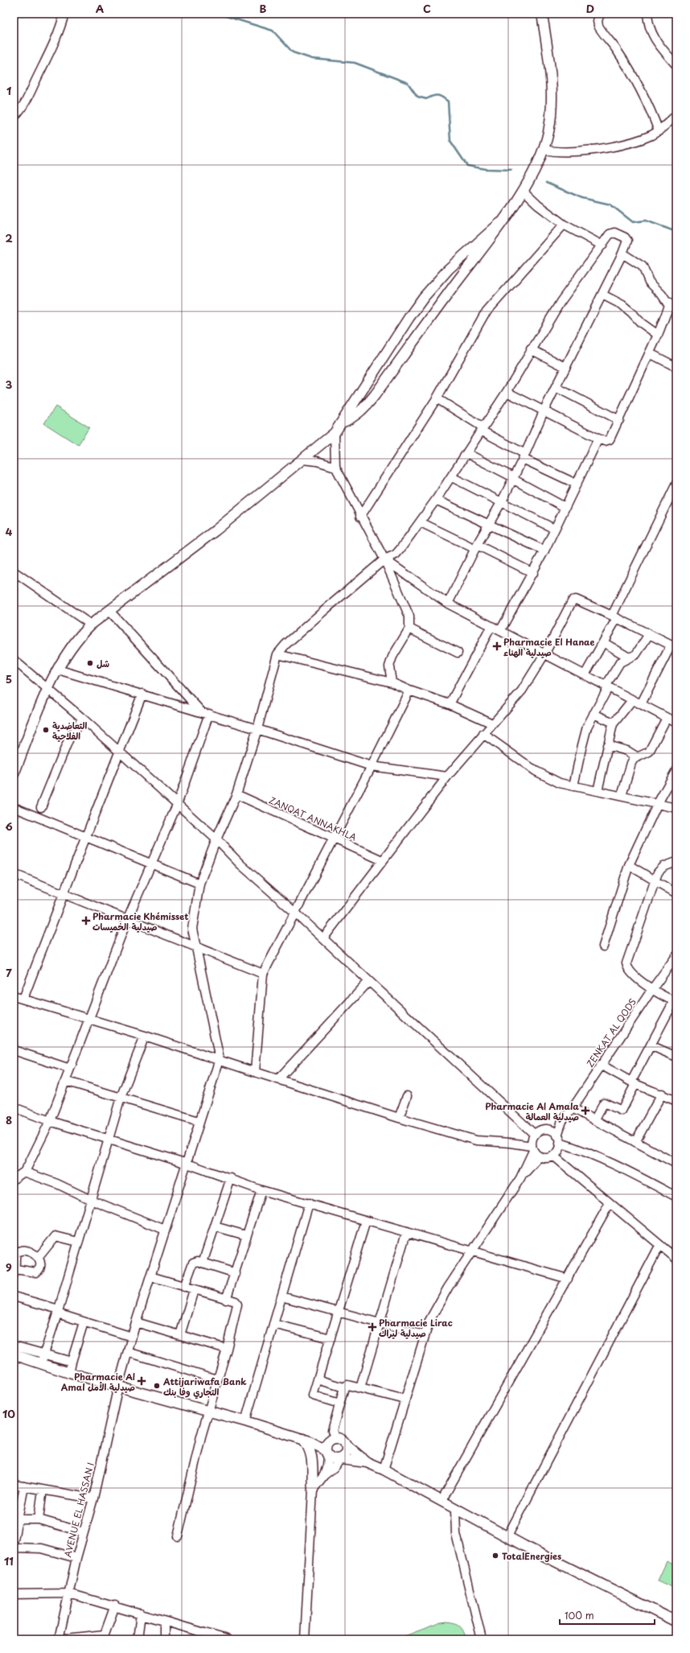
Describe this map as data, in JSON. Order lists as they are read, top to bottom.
{
  "streets": {
    "street": ["ZANQAT ANNAKHLA", "ZENKAT AL QODS", "AVENUE EL HASSAN I"]
  },
  "places": {
    "health": [
      "Pharmacie El Hanae صيدلية الهناء",
      "Pharmacie Khémisset صيدلية الخميسات",
      "Pharmacie Al Amala صيدلية العمالة",
      "Pharmacie Lirac صيدلية ليراك",
      "Pharmacie Al Amal صيدلية الأمل"
    ],
    "other": [
      "شل",
      "التعاضدية الفلاحية",
      "Attijariwafa Bank التجاري وفا بنك",
      "TotalEnergies"
    ]
  },
  "scale_bar": "100 m",
  "grid": {
    "columns": [
      "A",
      "B",
      "C",
      "D"
    ],
    "rows": [
      "1",
      "2",
      "3",
      "4",
      "5",
      "6",
      "7",
      "8",
      "9",
      "10",
      "11"
    ]
  }
}
